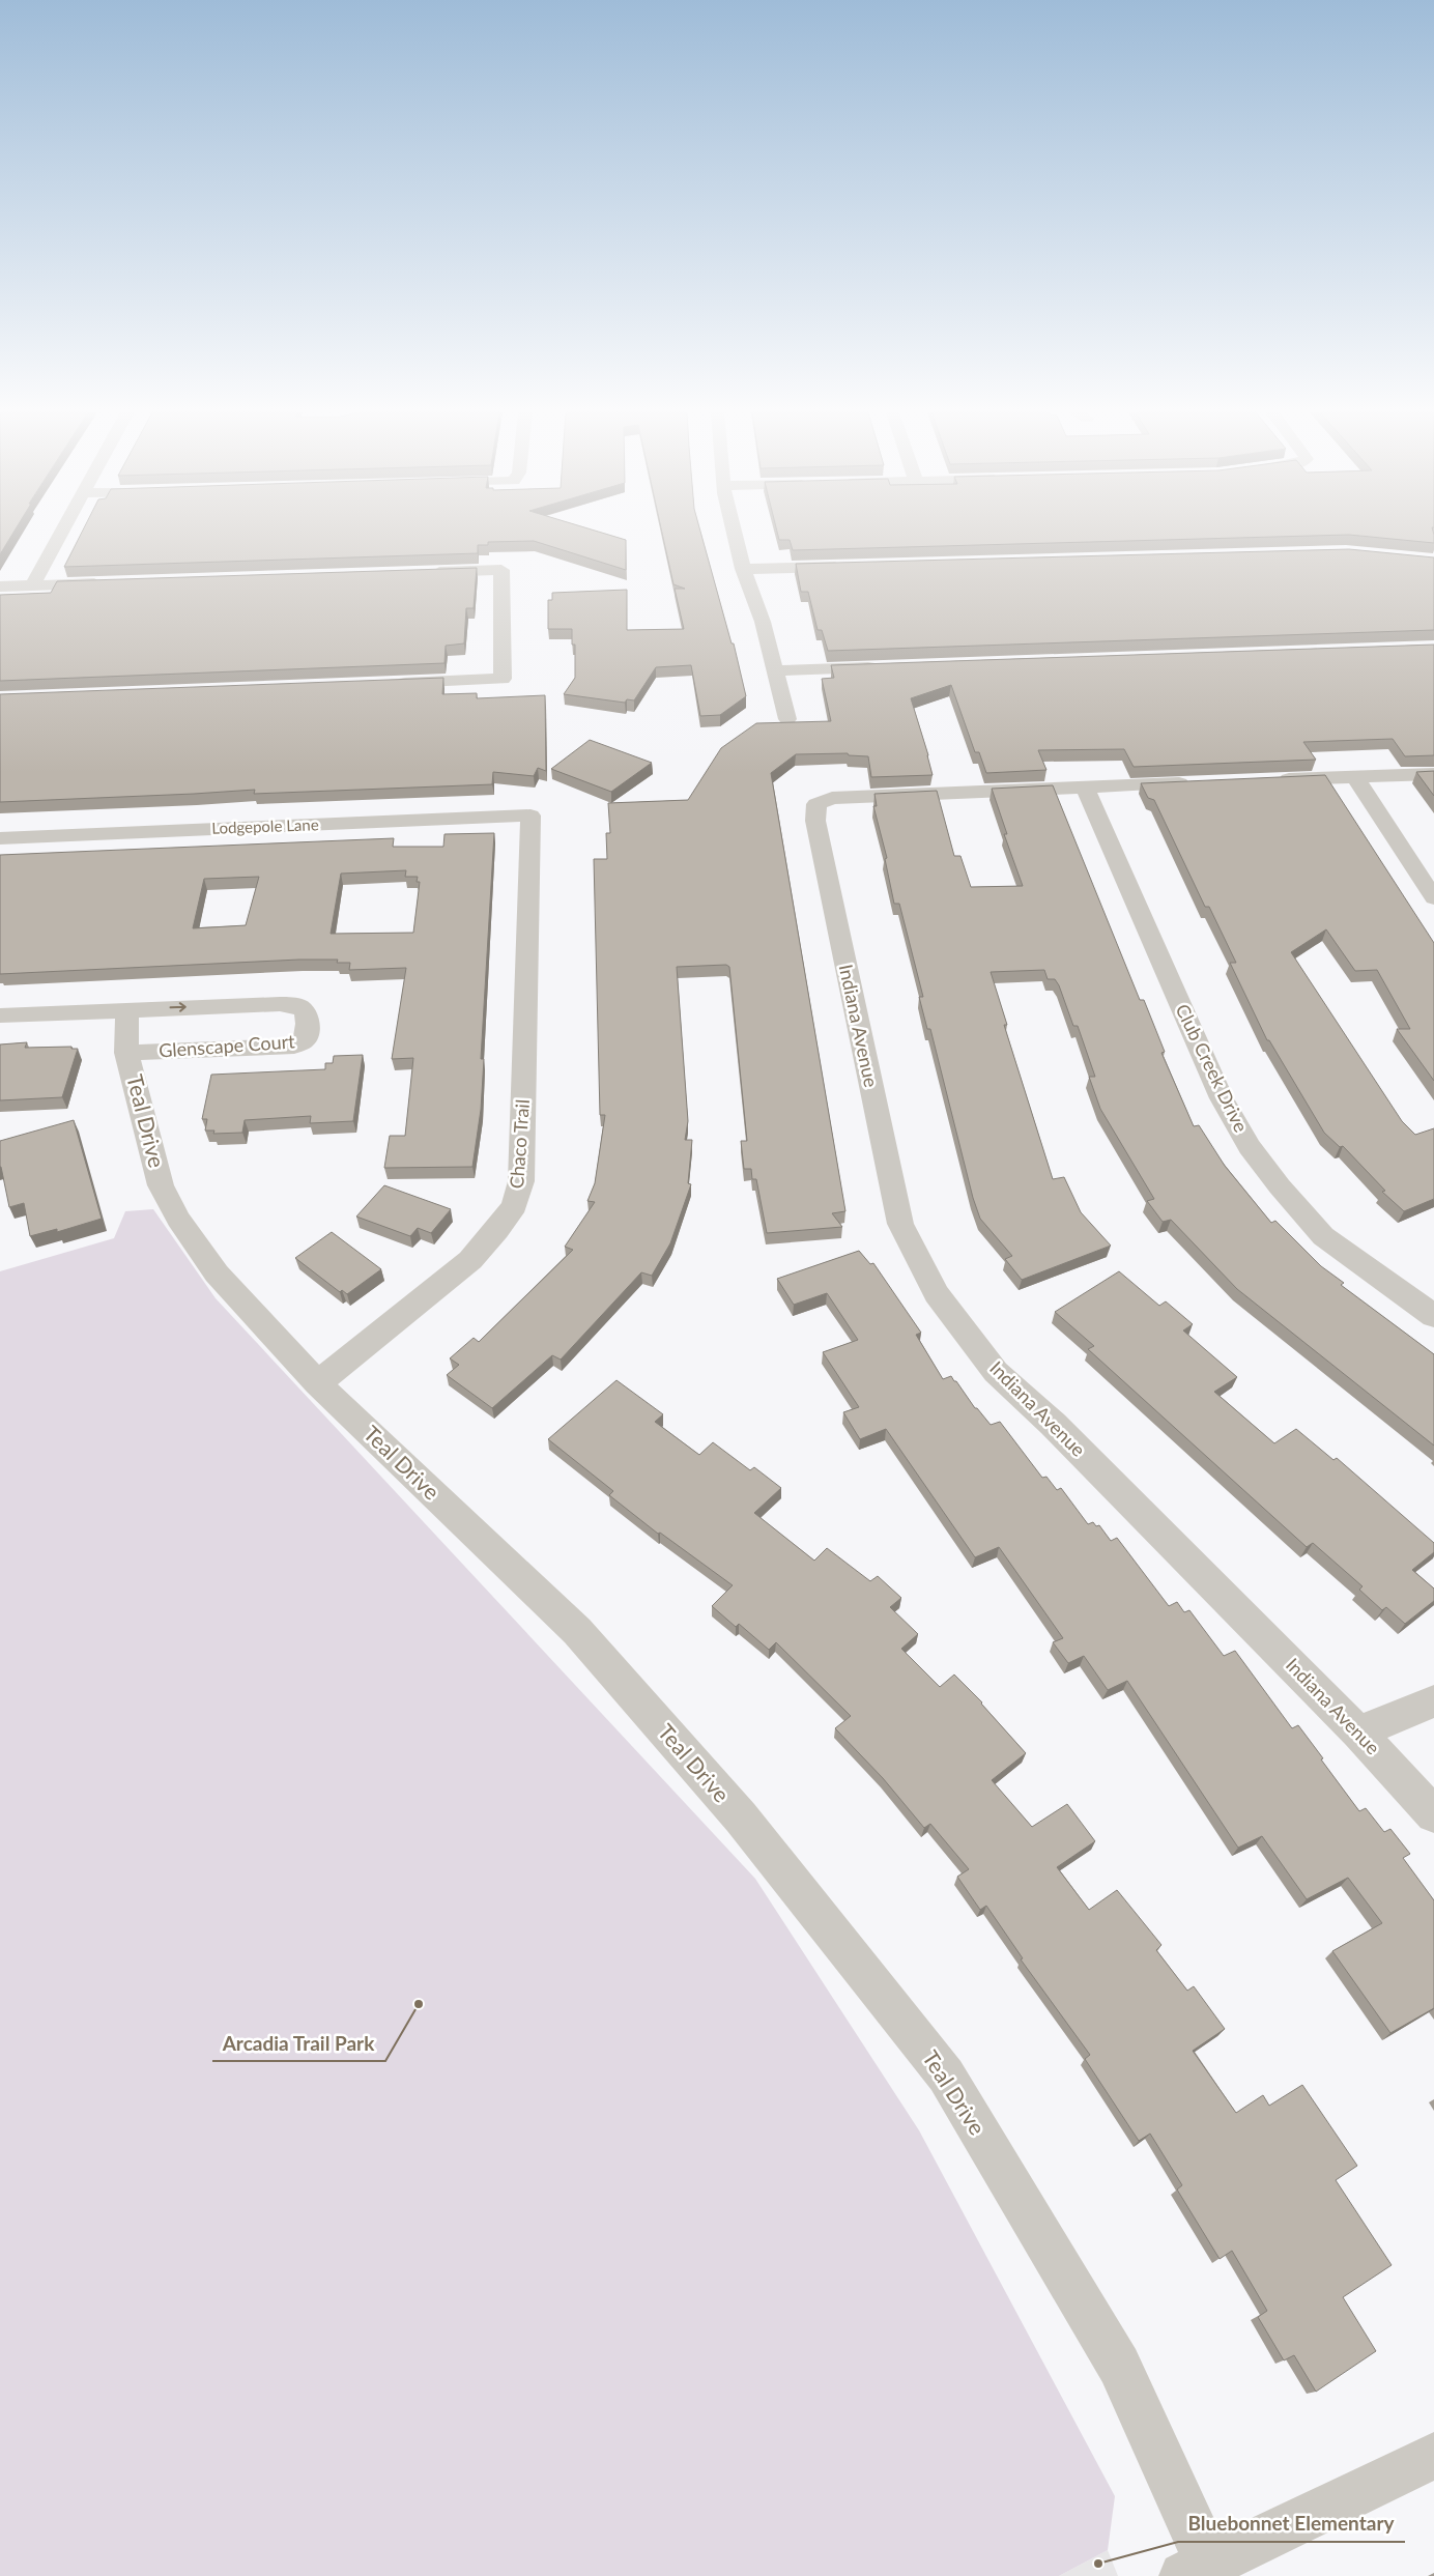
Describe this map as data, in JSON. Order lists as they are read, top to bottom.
{
  "streets": {
    "street": [
      "Lodgepole Lane",
      "Indiana Avenue",
      "Glenscape Court",
      "Club Creek Drive",
      "Teal Drive",
      "Chaco Trail"
    ]
  },
  "crossings": [
    ["Lodgepole Lane", "Chaco Trail"],
    ["Indiana Avenue", "Club Creek Drive"],
    ["Glenscape Court", "Teal Drive"],
    ["Teal Drive", "Chaco Trail"]
  ],
  "places": ["Arcadia Trail Park", "Bluebonnet Elementary"]
}
